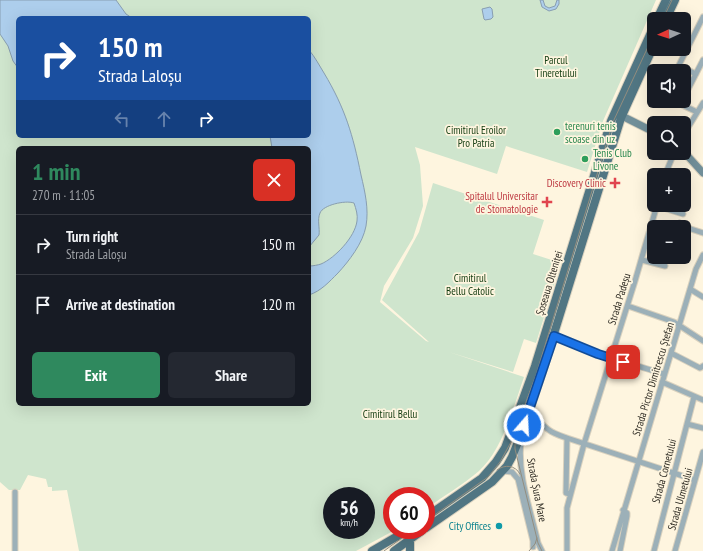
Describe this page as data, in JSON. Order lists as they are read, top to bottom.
{
  "streets": {
    "main road": ["Șoseaua Olteniței"],
    "street": [
      "Strada Padeșu",
      "Strada Pictor Dimitrescu Ștefan",
      "Strada Cornetului",
      "Strada Șura Mare",
      "Strada Ulmetului"
    ]
  },
  "crossings": [
    ["Șoseaua Olteniței", "Strada Șura Mare"]
  ],
  "parks": [
    "Parcul Tineretului",
    "Cimitirul Eroilor Pro Patria",
    "Cimitirul Bellu Catolic",
    "Cimitirul Bellu"
  ],
  "places": {
    "other": ["terenuri tenis scoase din uz", "Tenis Club Livone", "City Offices"],
    "health": ["Discovery Clinic", "Spitalul Universitar de Stomatologie"]
  },
  "north": "left",
  "page": {
    "map_buttons": ["+", "−"],
    "turn": ["150 m", "Strada Laloșu"],
    "heading": ["1 min", "270 m · 11:05"],
    "list": [
      {
        "name": "Turn right",
        "note": "Strada Laloșu",
        "value": "150 m"
      },
      {
        "name": "Arrive at destination",
        "value": "120 m"
      }
    ],
    "buttons": ["Exit", "Share"],
    "speed": "56 km/h",
    "limit": "60"
  }
}
